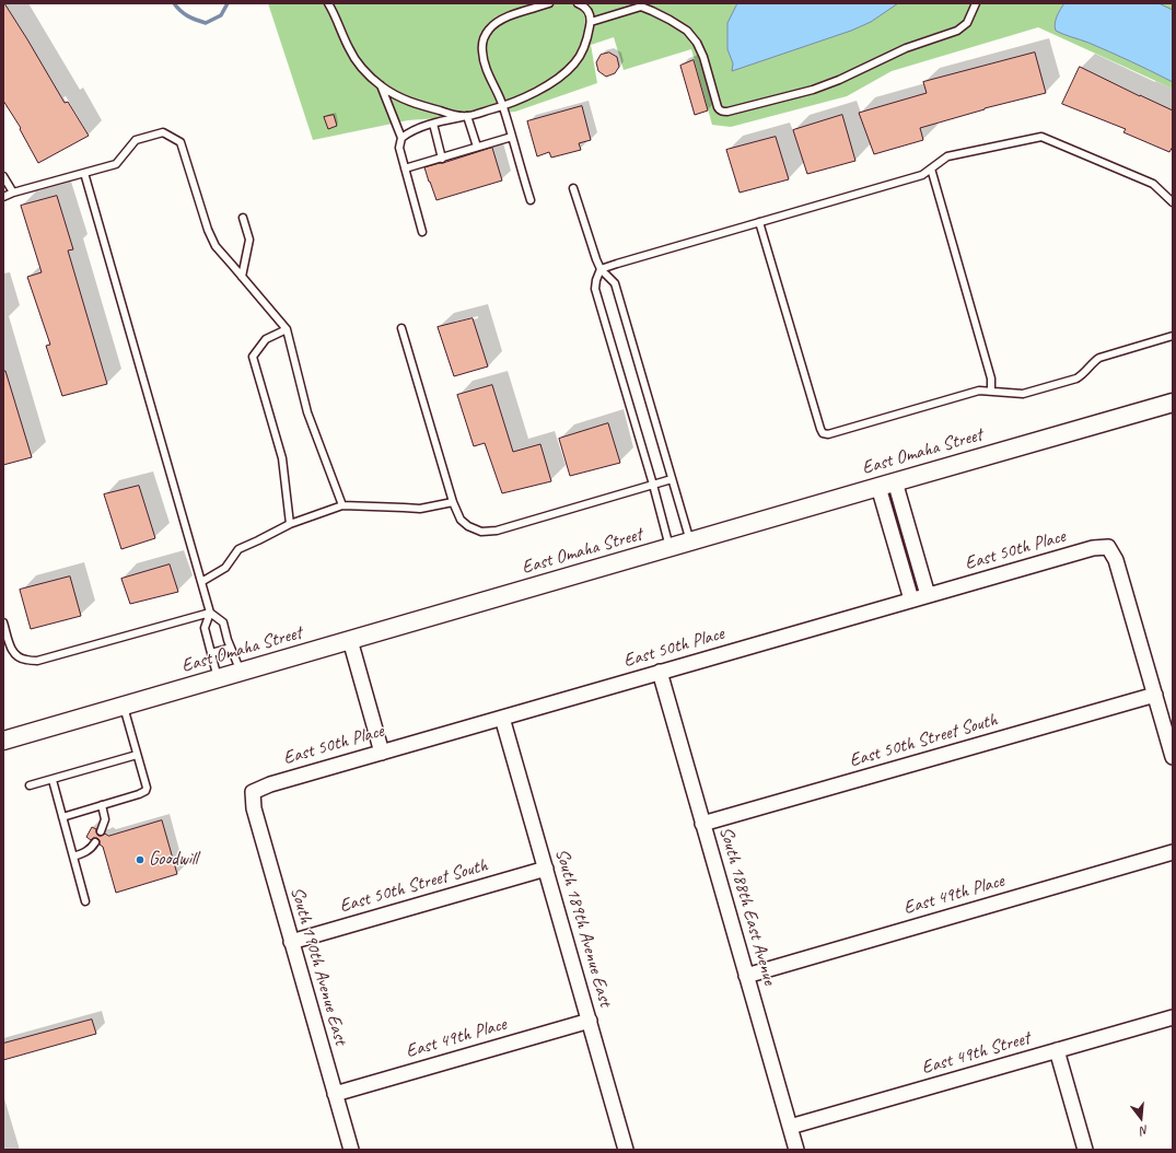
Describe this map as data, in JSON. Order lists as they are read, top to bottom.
{
  "streets": {
    "street": [
      "East Omaha Street",
      "East 50th Place",
      "East 50th Street South",
      "East 49th Place",
      "South 188th East Avenue",
      "South 189th Avenue East",
      "South 190th Avenue East",
      "East 49th Street"
    ]
  },
  "crossings": [
    ["East 50th Place", "East 50th Street South"],
    ["East 50th Place", "South 188th East Avenue"],
    ["East 50th Place", "South 189th Avenue East"],
    ["East 50th Place", "South 190th Avenue East"],
    ["East 50th Street South", "South 188th East Avenue"],
    ["East 50th Street South", "South 189th Avenue East"],
    ["East 50th Street South", "South 190th Avenue East"],
    ["East 49th Place", "South 188th East Avenue"],
    ["East 49th Place", "South 189th Avenue East"],
    ["East 49th Place", "South 190th Avenue East"],
    ["South 188th East Avenue", "East 49th Street"]
  ],
  "places": ["Goodwill"],
  "north": "bottom"
}
